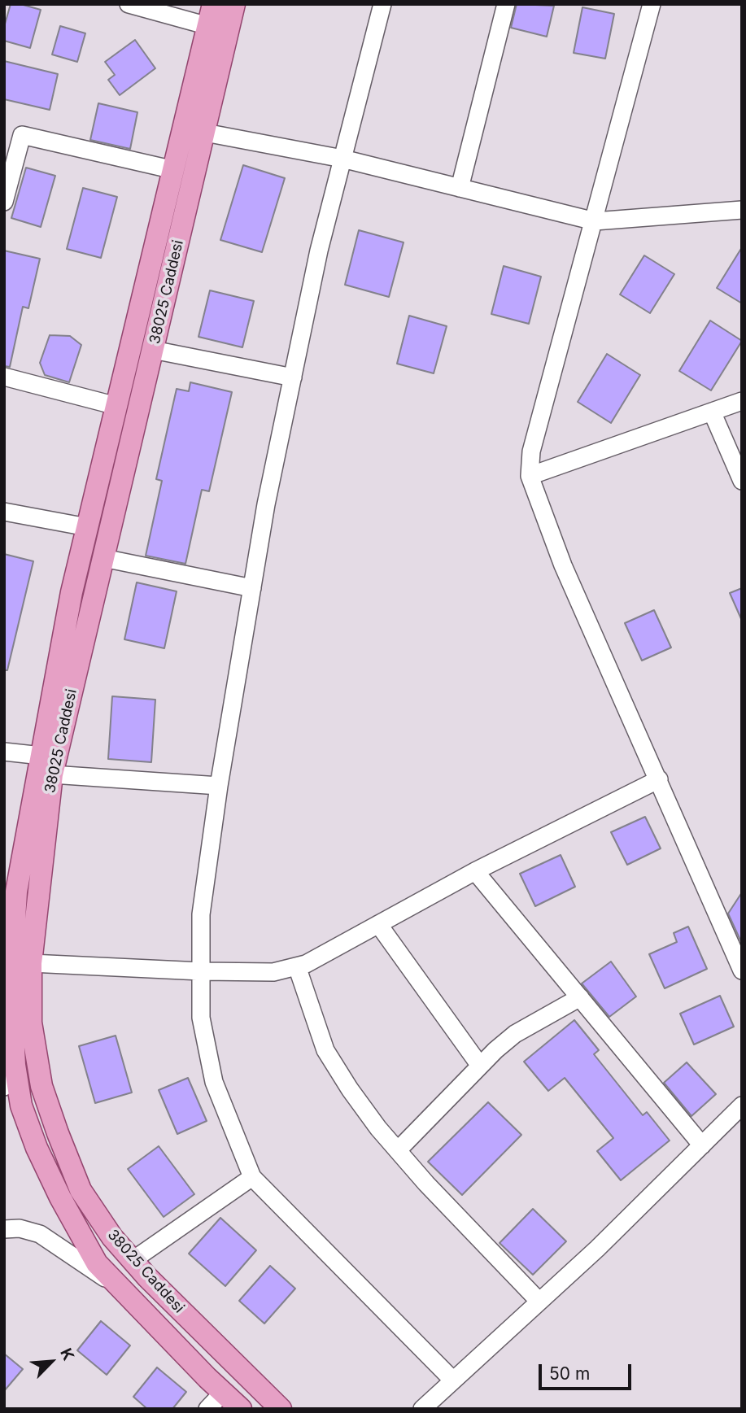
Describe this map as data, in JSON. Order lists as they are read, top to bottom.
{
  "streets": {
    "main road": ["38025 Caddesi"]
  },
  "scale_bar": "50 m",
  "north": "top right"
}
